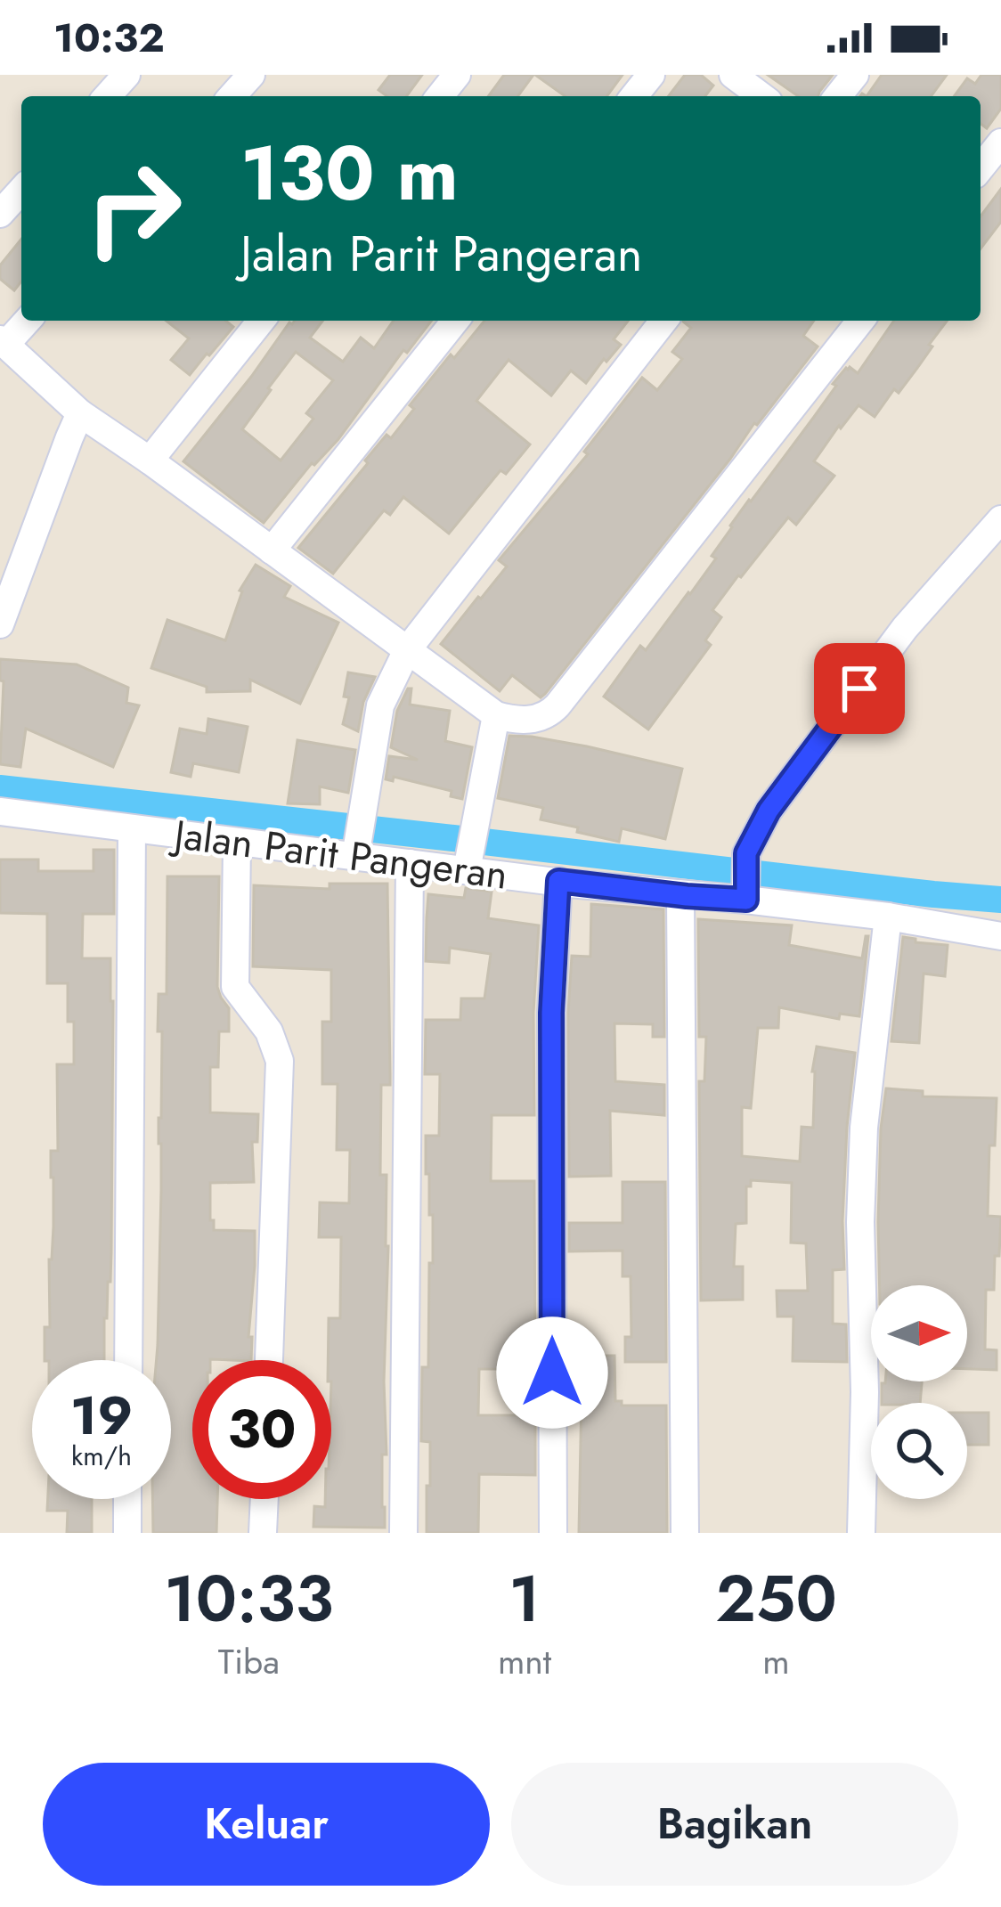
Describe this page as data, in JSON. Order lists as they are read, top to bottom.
{
  "streets": {
    "street": ["Jalan Parit Pangeran"]
  },
  "north": "right",
  "page": {
    "status": "10:32",
    "turn": ["130 m", "Jalan Parit Pangeran"],
    "speed": "19 km/h",
    "limit": "30",
    "eta": [
      "10:33",
      "Tiba",
      "1",
      "mnt",
      "250",
      "m"
    ],
    "buttons": ["Keluar", "Bagikan"]
  }
}
